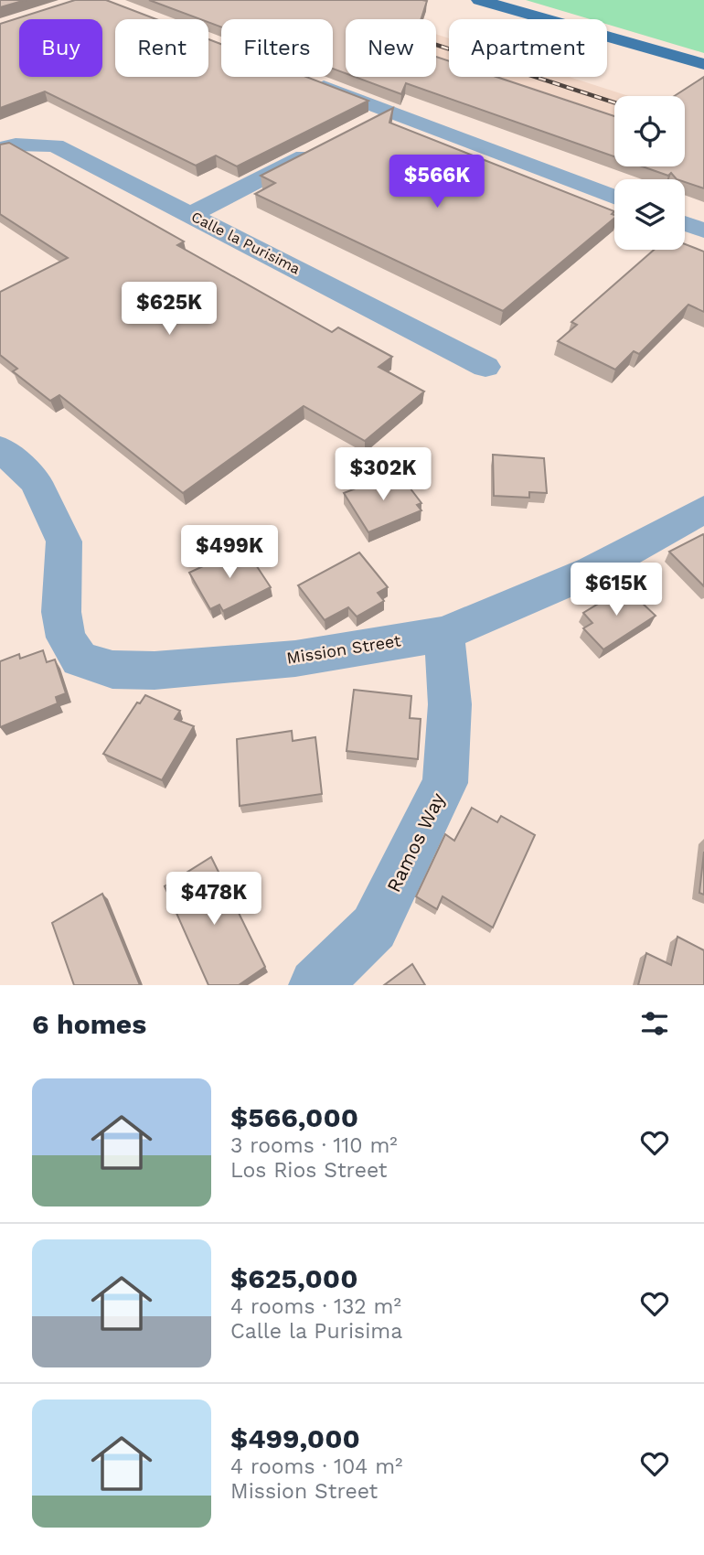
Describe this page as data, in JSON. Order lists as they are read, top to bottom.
{
  "streets": {
    "street": ["Calle la Purisima", "Mission Street", "Ramos Way"]
  },
  "crossings": [
    ["Mission Street", "Ramos Way"]
  ],
  "page": {
    "chip": [
      "Buy",
      "Rent",
      "Filters",
      "New",
      "Apartment"
    ],
    "price": [
      "$566K",
      "$625K",
      "$302K",
      "$499K",
      "$615K",
      "$478K"
    ],
    "heading": "6 homes",
    "list": [
      {
        "name": "$566,000",
        "note": "3 rooms · 110 m² · Los Rios Street"
      },
      {
        "name": "$625,000",
        "note": "4 rooms · 132 m² · Calle la Purisima"
      },
      {
        "name": "$499,000",
        "note": "4 rooms · 104 m² · Mission Street"
      }
    ]
  }
}
